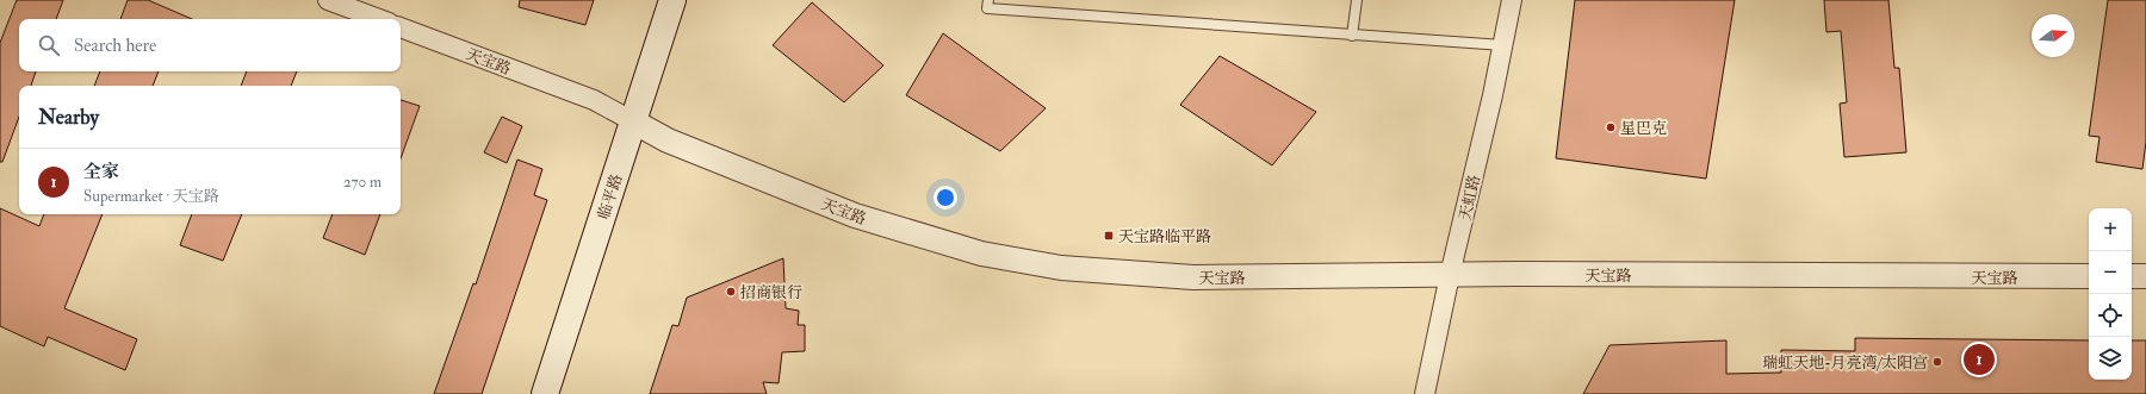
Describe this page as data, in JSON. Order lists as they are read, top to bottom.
{
  "streets": {
    "main road": ["临平路"],
    "street": ["天宝路", "天虹路"]
  },
  "crossings": [
    ["天宝路", "临平路"],
    ["天宝路", "天虹路"]
  ],
  "places": {
    "other": ["星巴克", "招商银行", "瑞虹天地-月亮湾/太阳宫"],
    "transit": ["天宝路临平路"]
  },
  "north": "right",
  "page": {
    "search": "Search here",
    "heading": "Nearby",
    "list": [
      {
        "mark": "1",
        "name": "全家",
        "note": "Supermarket · 天宝路",
        "value": "270 m"
      }
    ],
    "map_buttons": ["+", "−"],
    "pins": "1"
  }
}
